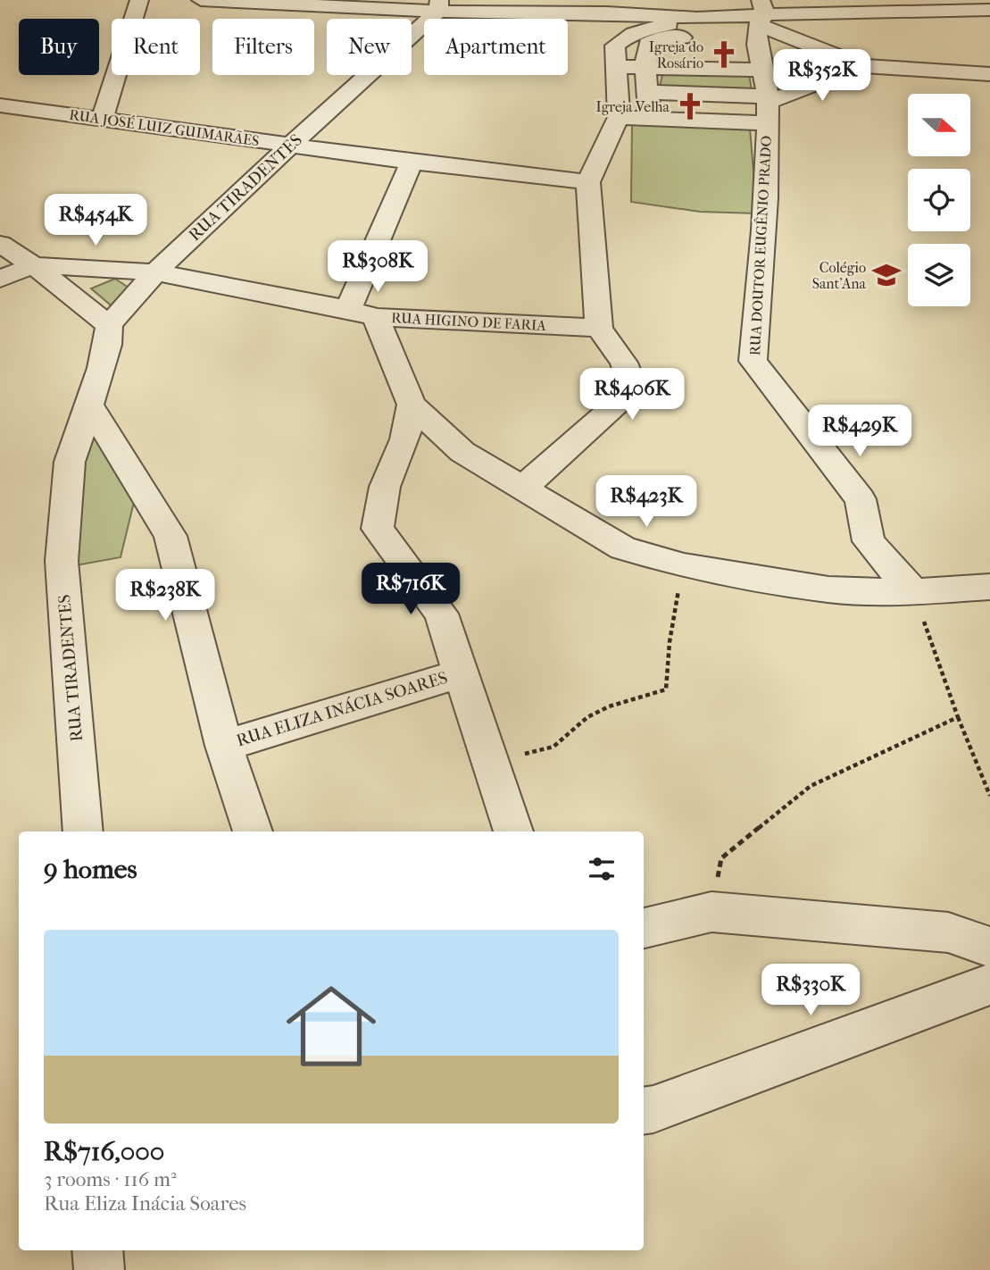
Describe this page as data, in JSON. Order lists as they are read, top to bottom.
{
  "streets": {
    "street": [
      "RUA JOSÉ LUIZ GUIMARÃES",
      "RUA TIRADENTES",
      "RUA DOUTOR EUGÊNIO PRADO",
      "RUA HIGINO DE FARIA",
      "RUA ELIZA INÁCIA SOARES"
    ]
  },
  "crossings": [
    ["RUA JOSÉ LUIZ GUIMARÃES", "RUA TIRADENTES"],
    ["RUA TIRADENTES", "RUA HIGINO DE FARIA"]
  ],
  "places": {
    "church": ["Igreja do Rosário", "Igreja Velha"],
    "school or university": ["Colégio Sant'Ana"]
  },
  "north": "right",
  "page": {
    "chip": [
      "Buy",
      "Rent",
      "Filters",
      "New",
      "Apartment"
    ],
    "price": [
      "R$352K",
      "R$454K",
      "R$308K",
      "R$406K",
      "R$429K",
      "R$423K",
      "R$716K",
      "R$238K",
      "R$330K"
    ],
    "heading": "9 homes",
    "list": [
      {
        "name": "R$716,000",
        "note": "3 rooms · 116 m² · Rua Eliza Inácia Soares"
      }
    ]
  }
}
